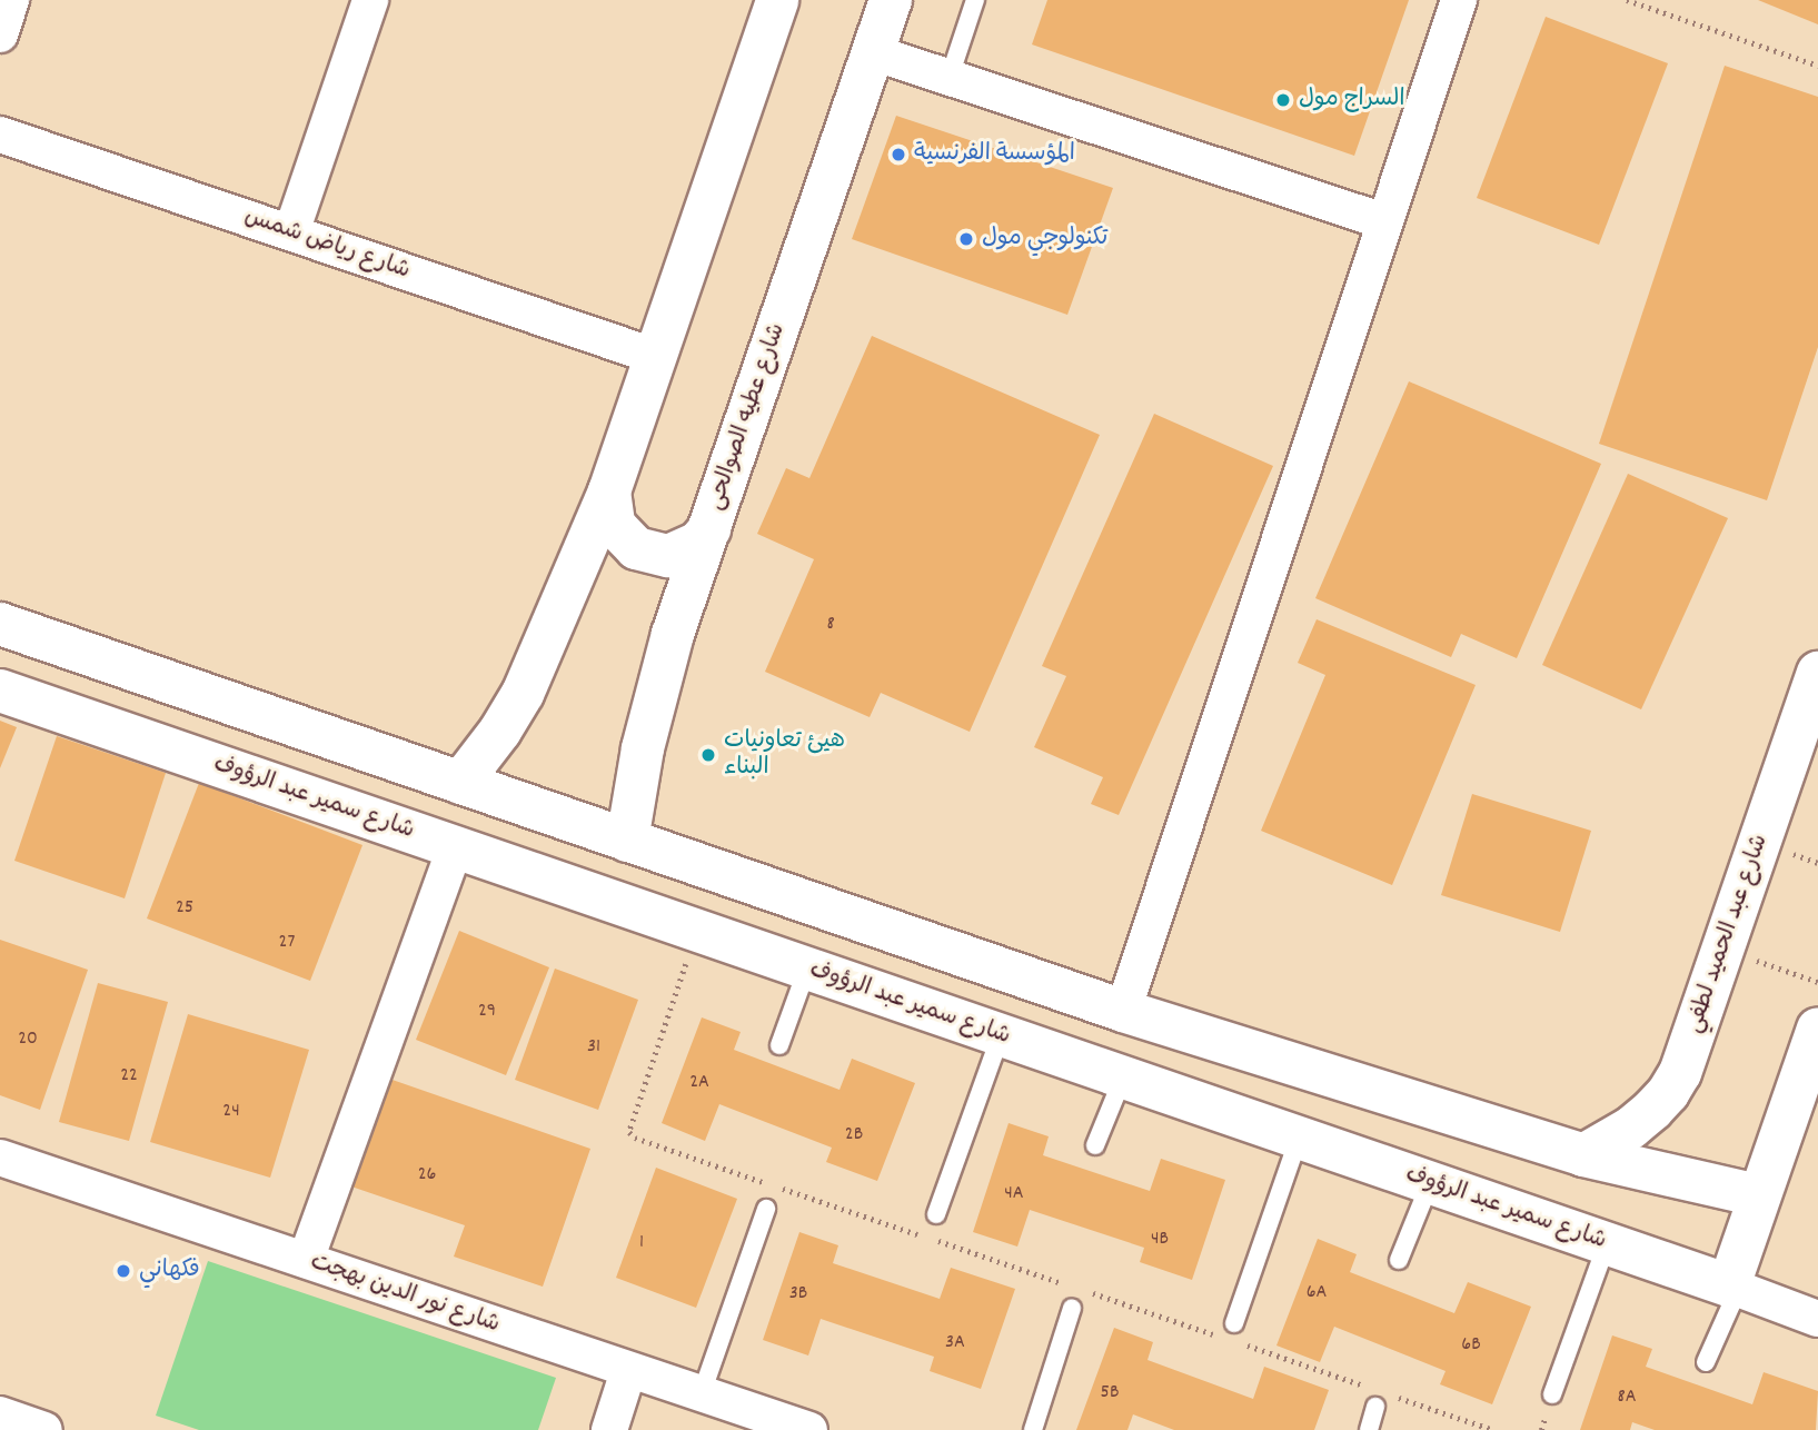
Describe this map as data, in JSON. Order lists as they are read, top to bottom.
{
  "streets": {
    "street": [
      "شارع رياض شمس",
      "شارع عطيه الصوالحى",
      "شارع سمير عبد الرؤوف",
      "شارع عبد الحميد لطفي",
      "شارع نور الدين بهجت"
    ]
  },
  "places": [
    "السراج مول",
    "المؤسسة الفرنسية",
    "تكنولوجي مول",
    "هيئ تعاونيات البناء",
    "فكهاني"
  ],
  "house_numbers": [
    "8",
    "25",
    "27",
    "29",
    "20",
    "31",
    "22",
    "2A",
    "24",
    "2B",
    "26",
    "4A",
    "4B",
    "1",
    "6A",
    "3B",
    "3A",
    "6B",
    "5B",
    "8A"
  ]
}
